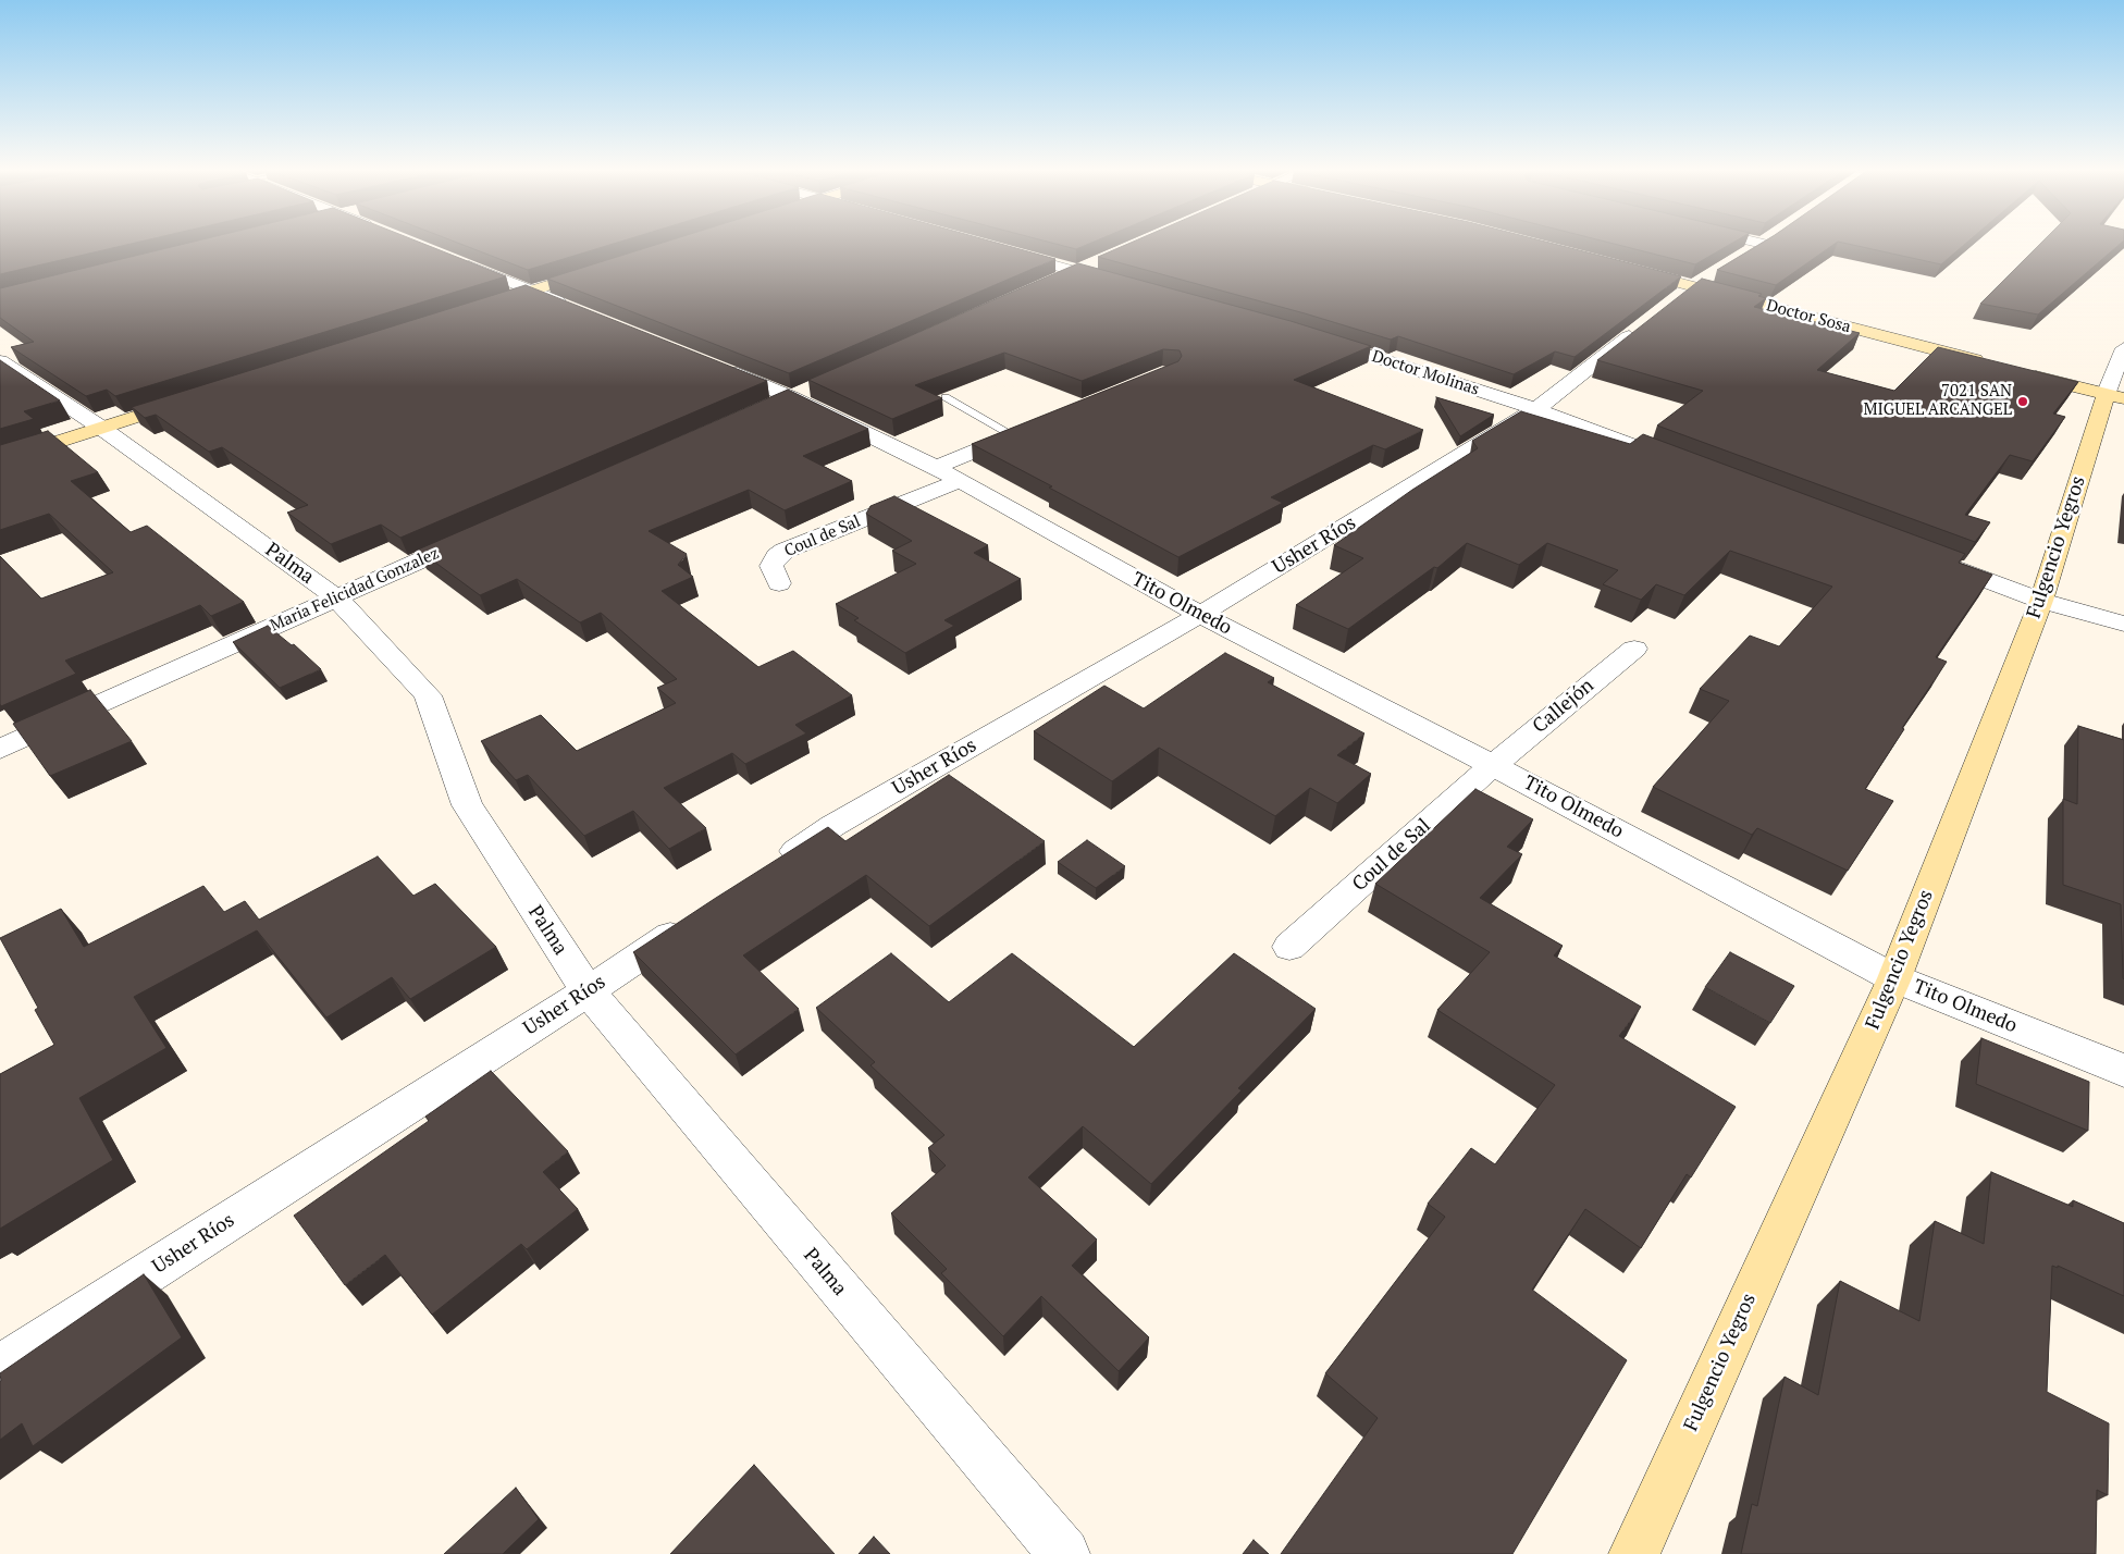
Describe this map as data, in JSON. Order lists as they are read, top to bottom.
{
  "streets": {
    "street": [
      "Doctor Sosa",
      "Doctor Molinas",
      "Coul de Sal",
      "Usher Ríos",
      "Fulgencio Yegros",
      "Palma",
      "Maria Felicidad Gonzalez",
      "Tito Olmedo",
      "Callejón"
    ]
  },
  "crossings": [
    ["Doctor Sosa", "Usher Ríos"],
    ["Doctor Molinas", "Usher Ríos"],
    ["Coul de Sal", "Tito Olmedo"],
    ["Coul de Sal", "Callejón"],
    ["Usher Ríos", "Palma"],
    ["Usher Ríos", "Tito Olmedo"],
    ["Fulgencio Yegros", "Tito Olmedo"],
    ["Palma", "Maria Felicidad Gonzalez"],
    ["Tito Olmedo", "Callejón"]
  ],
  "places": ["7021 SAN MIGUEL ARCANGEL"]
}
